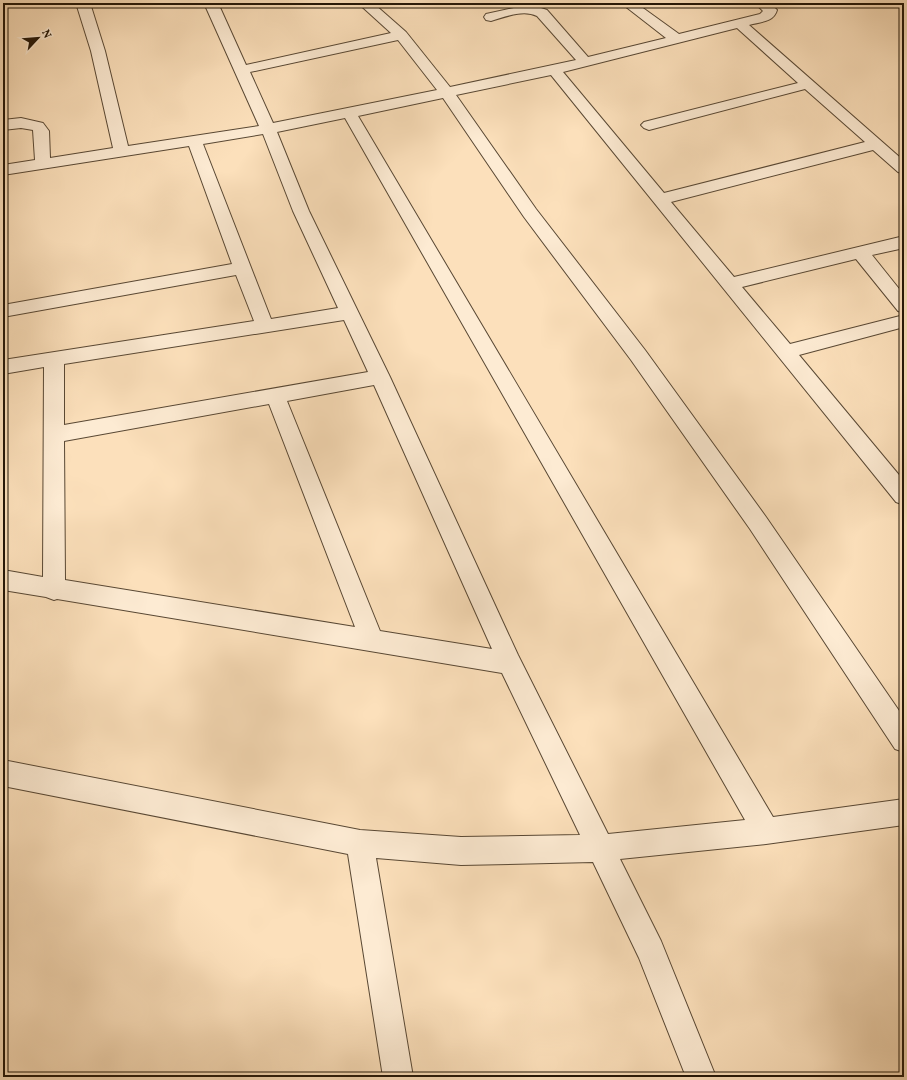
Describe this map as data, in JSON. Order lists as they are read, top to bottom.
{
  "north": "top right"
}
